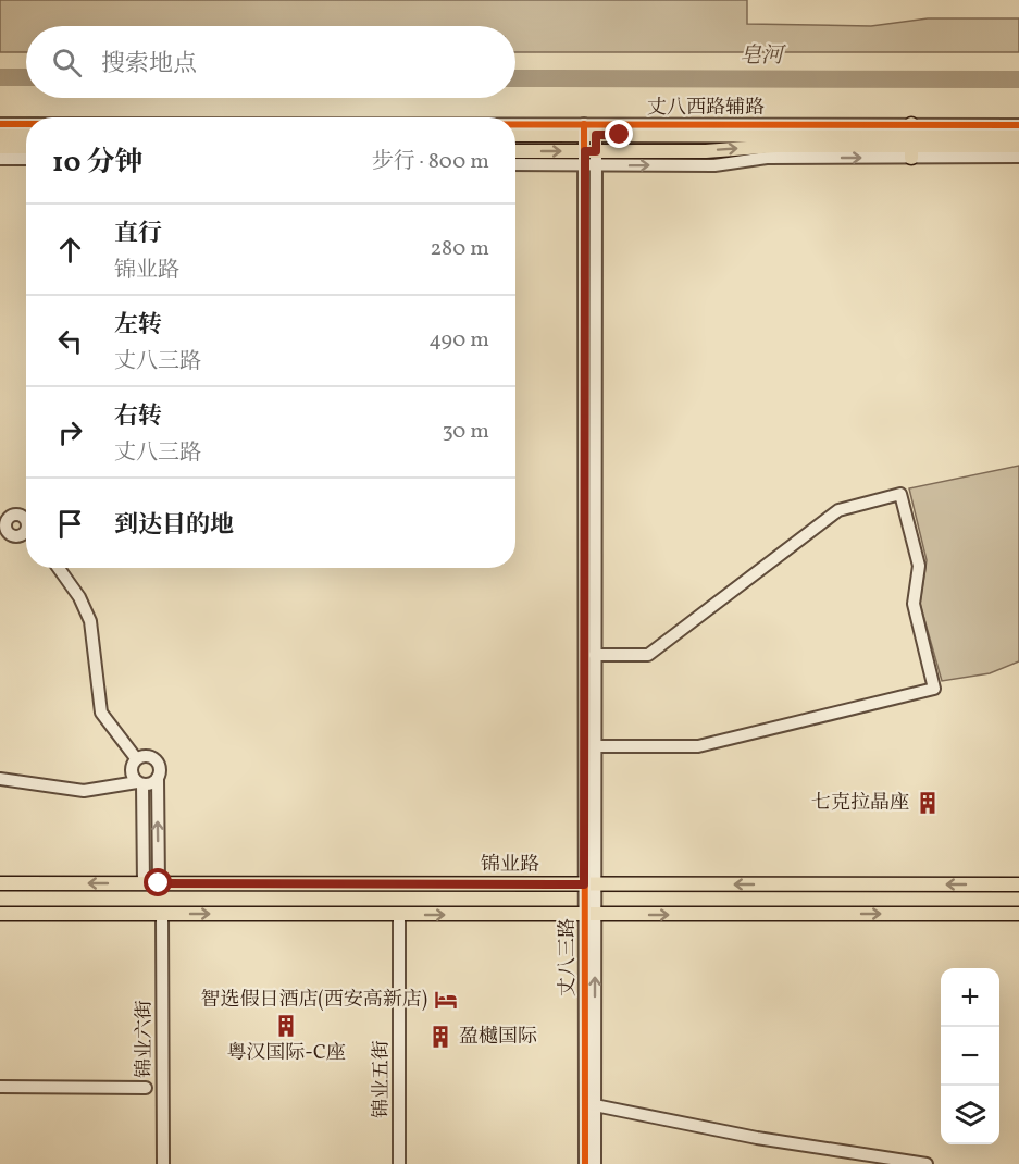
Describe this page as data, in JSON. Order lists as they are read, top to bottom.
{
  "streets": {
    "main road": ["锦业路"],
    "street": ["丈八三路", "锦业六街", "锦业五街"],
    "cycle path": ["丈八西路辅路"]
  },
  "crossings": [
    ["锦业路", "丈八三路"]
  ],
  "water": ["皂河"],
  "places": {
    "building": ["七克拉晶座", "粤汉国际-C座", "盈樾国际"],
    "hotel": ["智选假日酒店(西安高新店)"]
  },
  "page": {
    "search": "搜索地点",
    "heading": ["10 分钟", "步行 · 800 m"],
    "list": [
      ["直行", "锦业路", "280 m"],
      ["左转", "丈八三路", "490 m"],
      ["右转", "丈八三路", "30 m"],
      "到达目的地"
    ],
    "map_buttons": ["+", "−"]
  }
}
